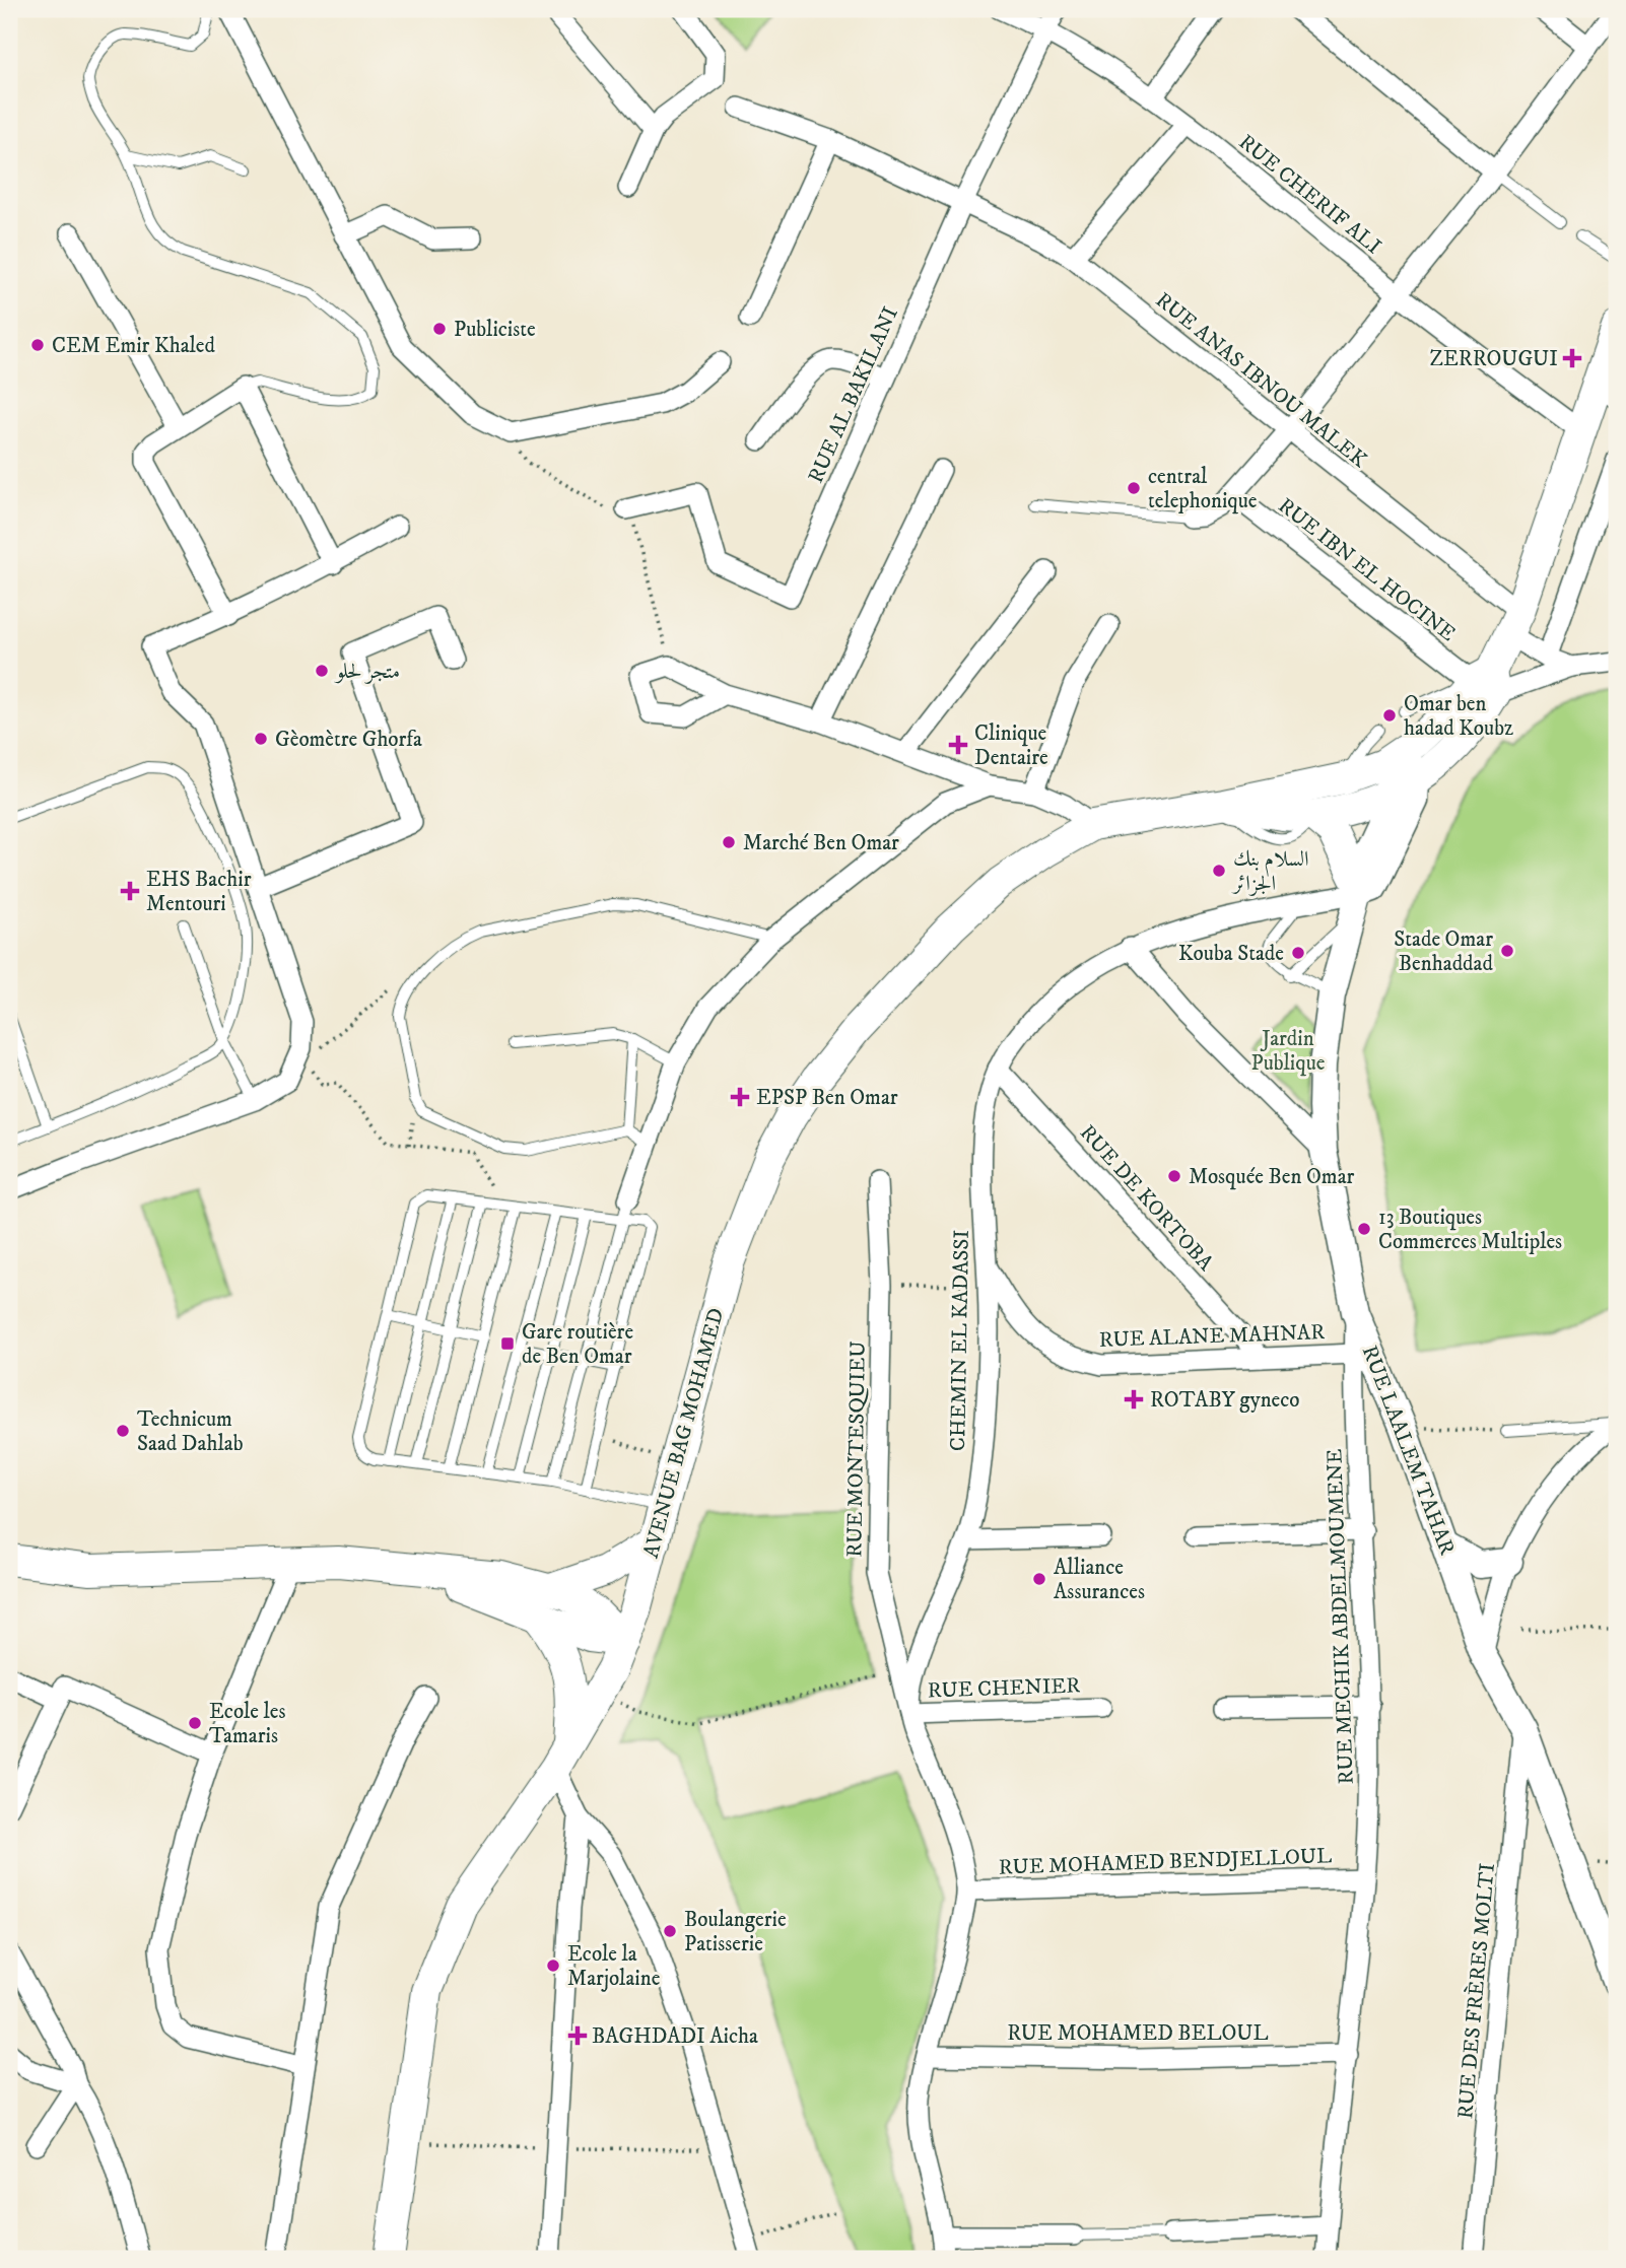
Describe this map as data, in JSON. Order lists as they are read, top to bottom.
{
  "streets": {
    "main road": ["AVENUE BAG MOHAMED", "RUE LAALEM TAHAR"],
    "street": [
      "RUE CHERIF ALI",
      "RUE ANAS IBNOU MALEK",
      "RUE AL BAKILANI",
      "RUE IBN EL HOCINE",
      "RUE DE KORTOBA",
      "RUE ALANE MAHNAR",
      "CHEMIN EL KADASSI",
      "RUE MONTESQUIEU",
      "RUE MECHIK ABDELMOUMENE",
      "RUE CHENIER",
      "RUE MOHAMED BENDJELLOUL",
      "RUE DES FRÈRES MOLTI",
      "RUE MOHAMED BELOUL"
    ]
  },
  "crossings": [
    ["RUE CHERIF ALI", "RUE AL BAKILANI"],
    ["RUE ANAS IBNOU MALEK", "RUE AL BAKILANI"],
    ["RUE DE KORTOBA", "RUE ALANE MAHNAR"],
    ["RUE DE KORTOBA", "CHEMIN EL KADASSI"],
    ["RUE ALANE MAHNAR", "CHEMIN EL KADASSI"],
    ["RUE ALANE MAHNAR", "RUE MECHIK ABDELMOUMENE"],
    ["CHEMIN EL KADASSI", "RUE MONTESQUIEU"],
    ["CHEMIN EL KADASSI", "RUE LAALEM TAHAR"],
    ["CHEMIN EL KADASSI", "RUE CHENIER"],
    ["CHEMIN EL KADASSI", "RUE MOHAMED BENDJELLOUL"],
    ["CHEMIN EL KADASSI", "RUE MOHAMED BELOUL"],
    ["RUE MONTESQUIEU", "RUE CHENIER"],
    ["RUE LAALEM TAHAR", "RUE MECHIK ABDELMOUMENE"],
    ["RUE LAALEM TAHAR", "RUE DES FRÈRES MOLTI"],
    ["RUE MECHIK ABDELMOUMENE", "RUE MOHAMED BENDJELLOUL"],
    ["RUE MECHIK ABDELMOUMENE", "RUE MOHAMED BELOUL"]
  ],
  "parks": ["Jardin Publique"],
  "places": {
    "other": [
      "Publiciste",
      "CEM Emir Khaled",
      "central telephonique",
      "متجر لحلو",
      "Omar ben hadad Koubz",
      "Gèomètre Ghorfa",
      "Marché Ben Omar",
      "السلام بنك الجزائر",
      "Stade Omar Benhaddad",
      "Kouba Stade",
      "Mosquée Ben Omar",
      "13 Boutiques Commerces Multiples",
      "Technicum Saad Dahlab",
      "Alliance Assurances",
      "Ecole les Tamaris",
      "Boulangerie Patisserie",
      "Ecole la Marjolaine"
    ],
    "health": [
      "ZERROUGUI",
      "Clinique Dentaire",
      "EHS Bachir Mentouri",
      "EPSP Ben Omar",
      "ROTABY gyneco",
      "BAGHDADI Aicha"
    ],
    "transit": ["Gare routière de Ben Omar"]
  }
}
